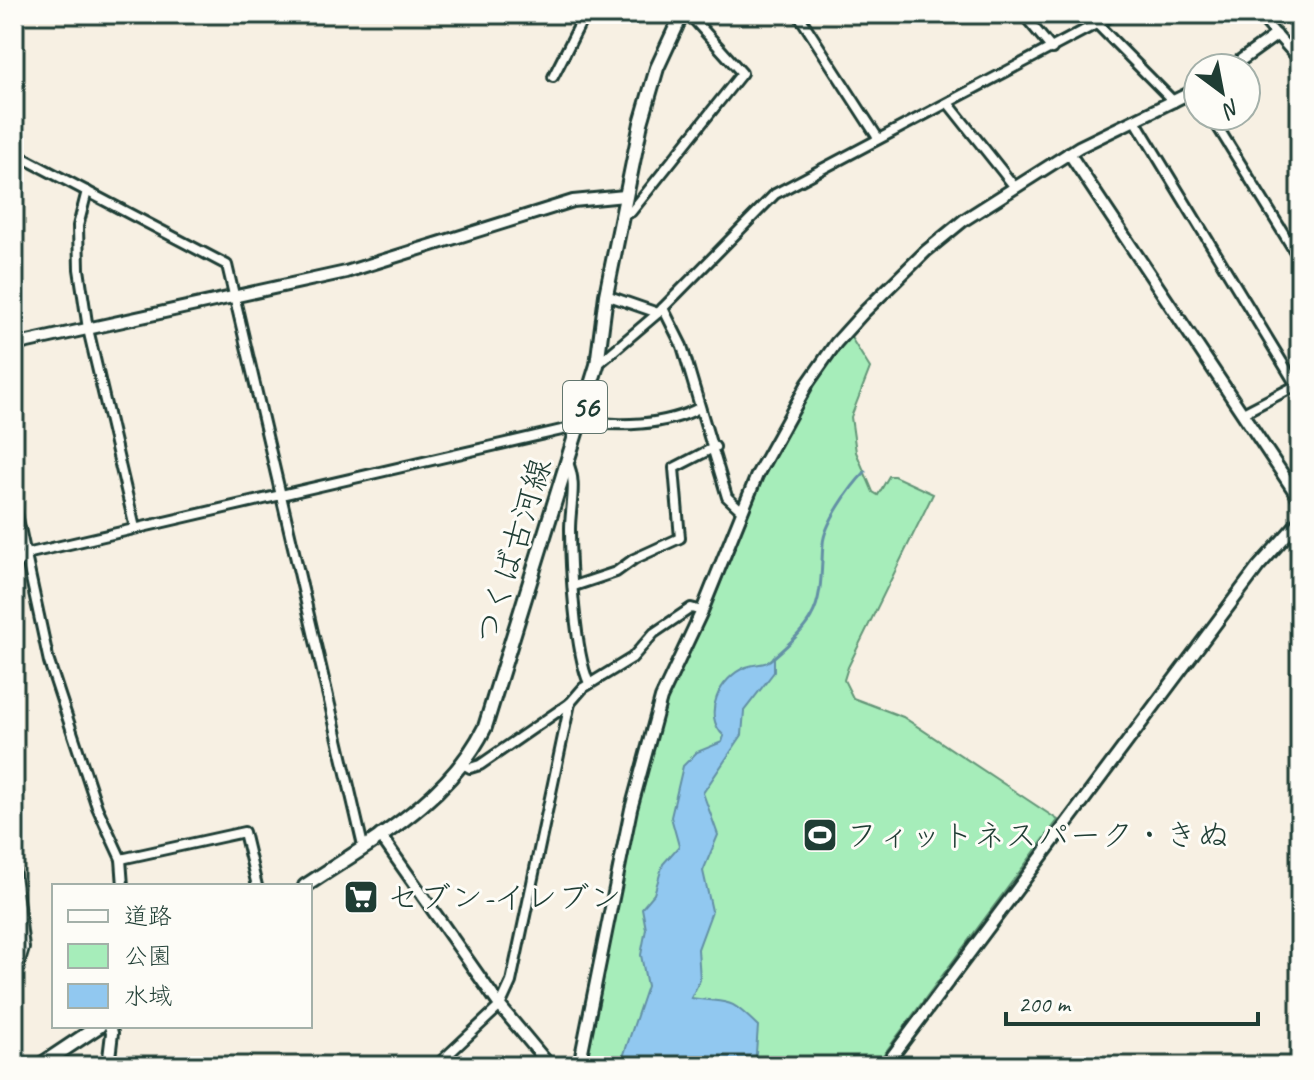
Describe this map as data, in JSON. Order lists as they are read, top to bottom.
{
  "streets": {
    "main road": ["56", "つくば古河線"]
  },
  "places": {
    "sports": ["フィットネスパーク・きぬ"],
    "supermarket": ["セブン-イレブン"]
  },
  "legend": ["道路", "公園", "水域"],
  "scale_bar": "200 m",
  "north": "bottom right"
}
